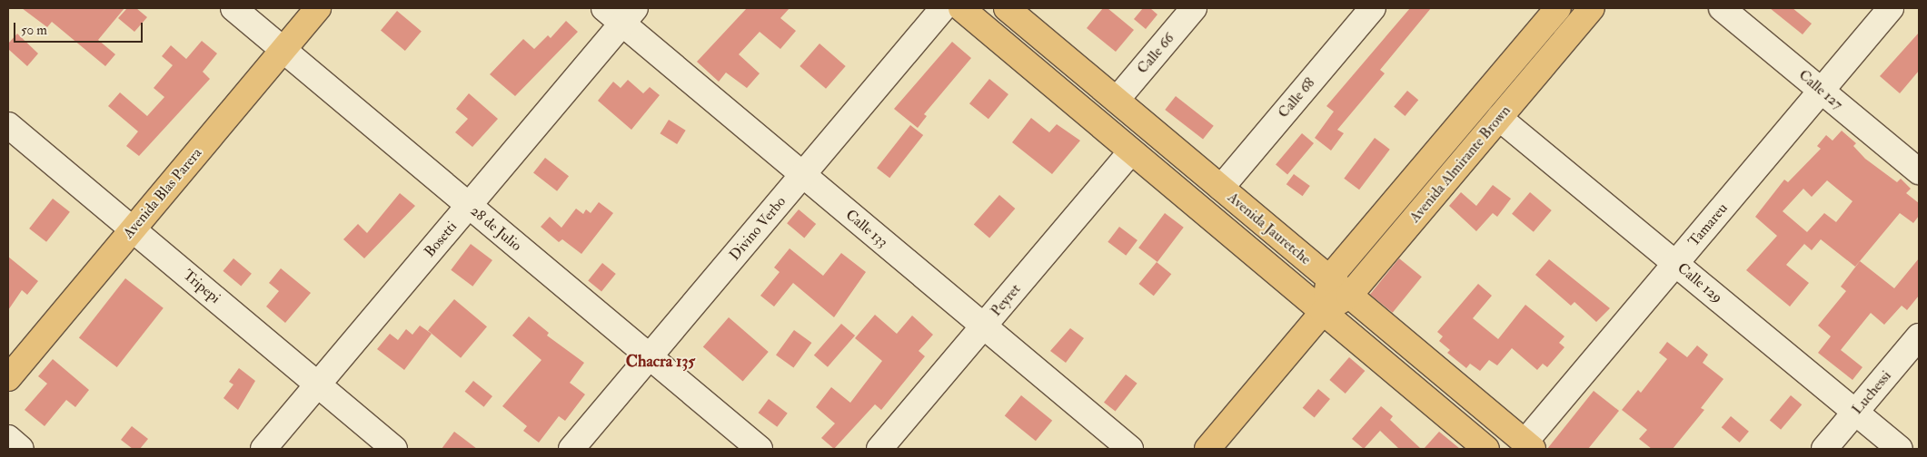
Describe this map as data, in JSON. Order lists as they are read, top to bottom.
{
  "streets": {
    "main road": ["Avenida Almirante Brown", "Avenida Blas Parera", "Avenida Jauretche"],
    "street": [
      "Calle 66",
      "Calle 127",
      "Calle 68",
      "Tamareu",
      "28 de Julio",
      "Divino Verbo",
      "Calle 133",
      "Bosetti",
      "Calle 129",
      "Tripepi",
      "Peyret",
      "Luchessi"
    ]
  },
  "crossings": [
    ["Calle 66", "Avenida Jauretche"],
    ["Calle 127", "Tamareu"],
    ["Calle 68", "Avenida Jauretche"],
    ["Avenida Almirante Brown", "Avenida Jauretche"],
    ["Avenida Almirante Brown", "Calle 129"],
    ["Avenida Blas Parera", "28 de Julio"],
    ["Avenida Blas Parera", "Tripepi"],
    ["Tamareu", "Avenida Jauretche"],
    ["Tamareu", "Calle 129"],
    ["28 de Julio", "Divino Verbo"],
    ["28 de Julio", "Bosetti"],
    ["Divino Verbo", "Calle 133"],
    ["Calle 133", "Bosetti"],
    ["Calle 133", "Peyret"],
    ["Avenida Jauretche", "Peyret"],
    ["Bosetti", "Tripepi"],
    ["Calle 129", "Luchessi"]
  ],
  "districts": ["Chacra 135"],
  "scale_bar": "50 m"
}
